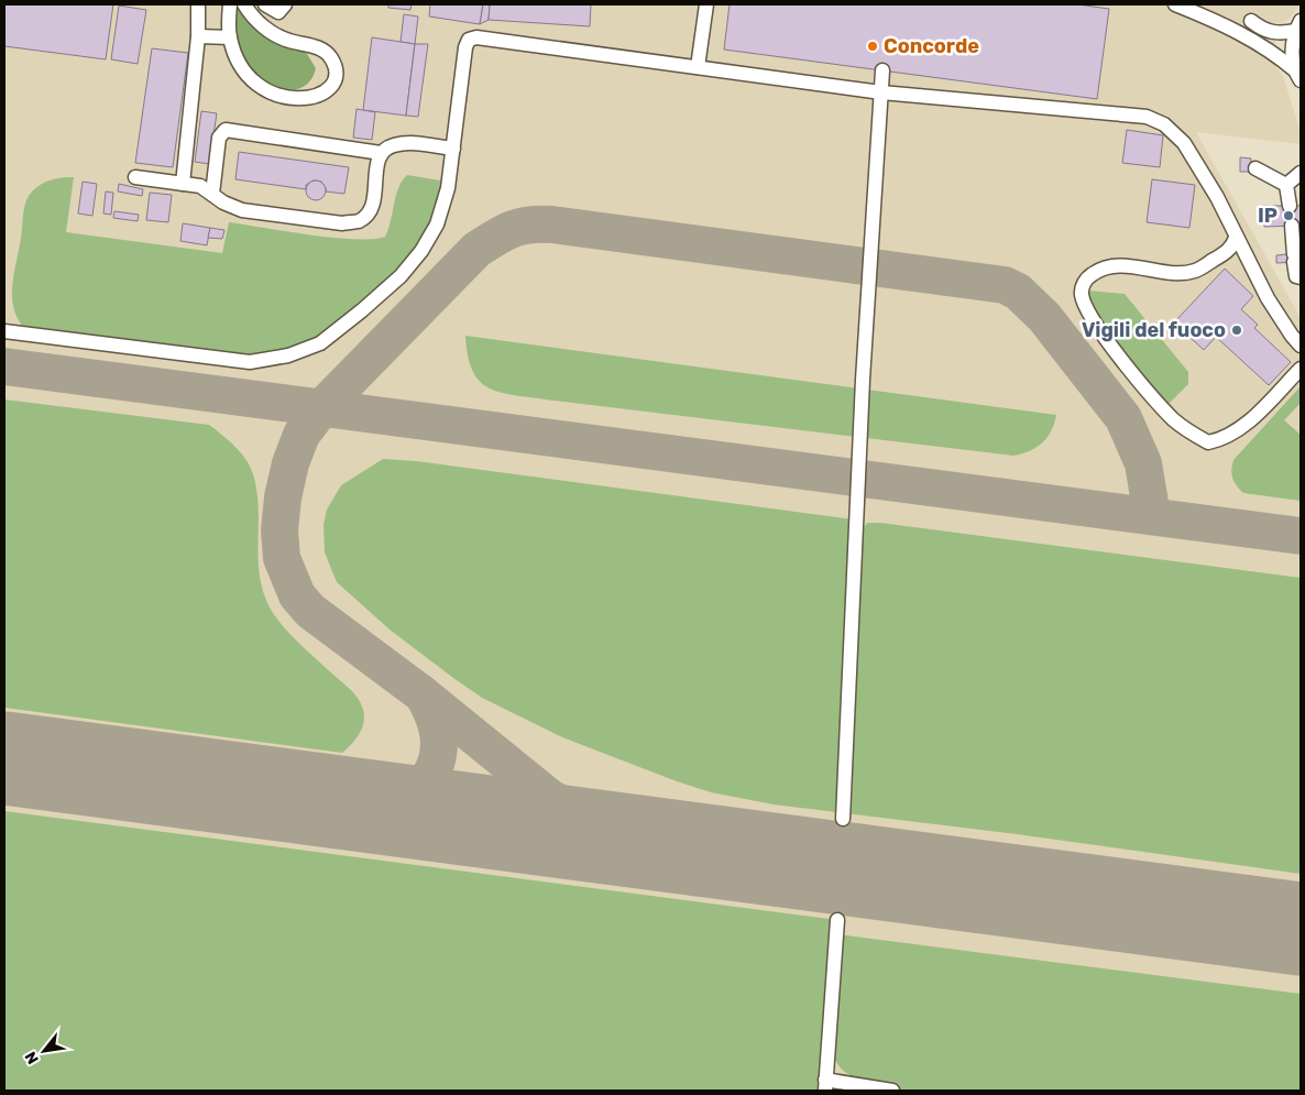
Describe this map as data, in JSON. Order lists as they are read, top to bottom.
{
  "places": ["Concorde", "IP", "Vigili del fuoco"],
  "north": "bottom left"
}
